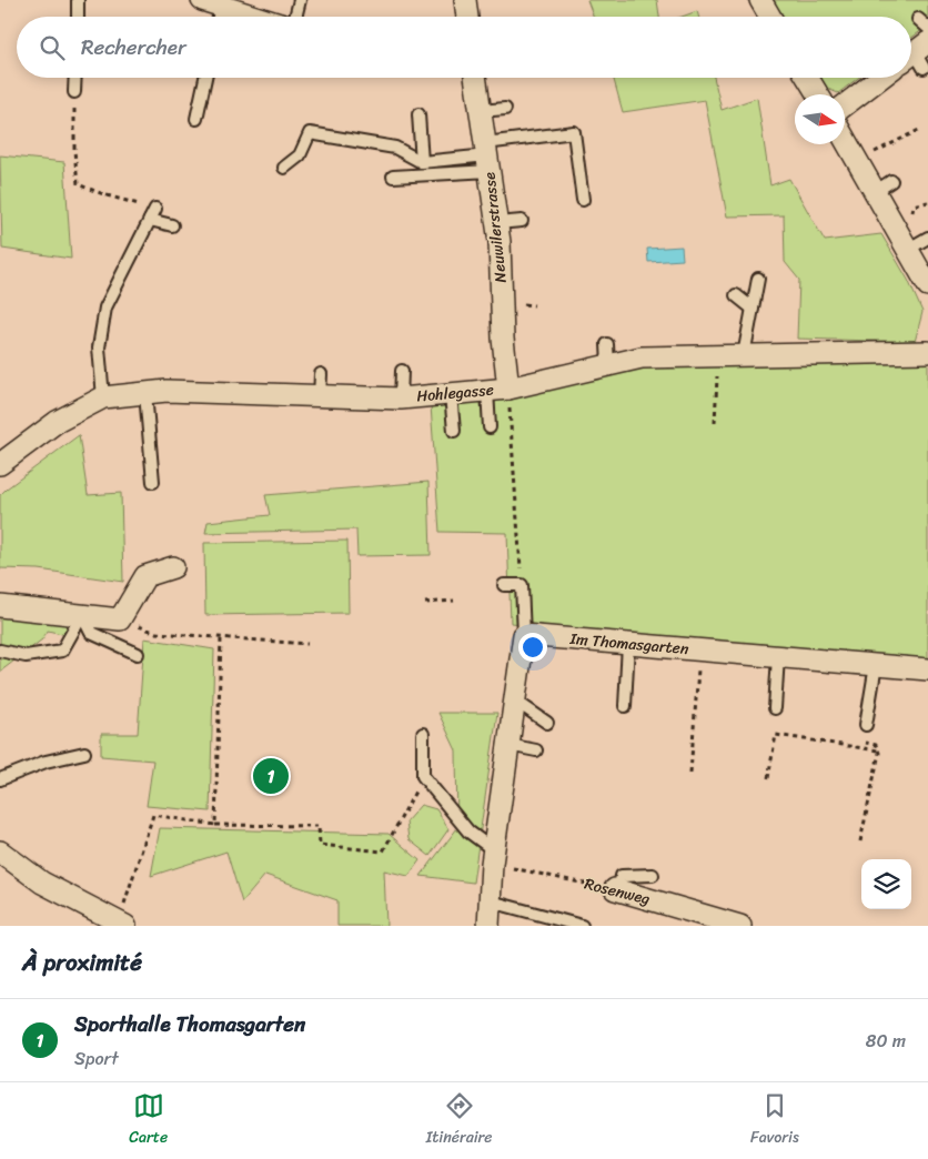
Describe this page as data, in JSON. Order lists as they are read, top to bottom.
{
  "streets": {
    "street": [
      "Neuwilerstrasse",
      "Hohlegasse",
      "Im Thomasgarten",
      "Rosenweg"
    ]
  },
  "crossings": [
    ["Neuwilerstrasse", "Hohlegasse"]
  ],
  "north": "right",
  "page": {
    "search": "Rechercher",
    "pins": "1",
    "heading": "À proximité",
    "list": [
      {
        "mark": "1",
        "name": "Sporthalle Thomasgarten",
        "note": "Sport",
        "value": "80 m"
      }
    ],
    "nav": ["Carte", "Itinéraire", "Favoris"]
  }
}
